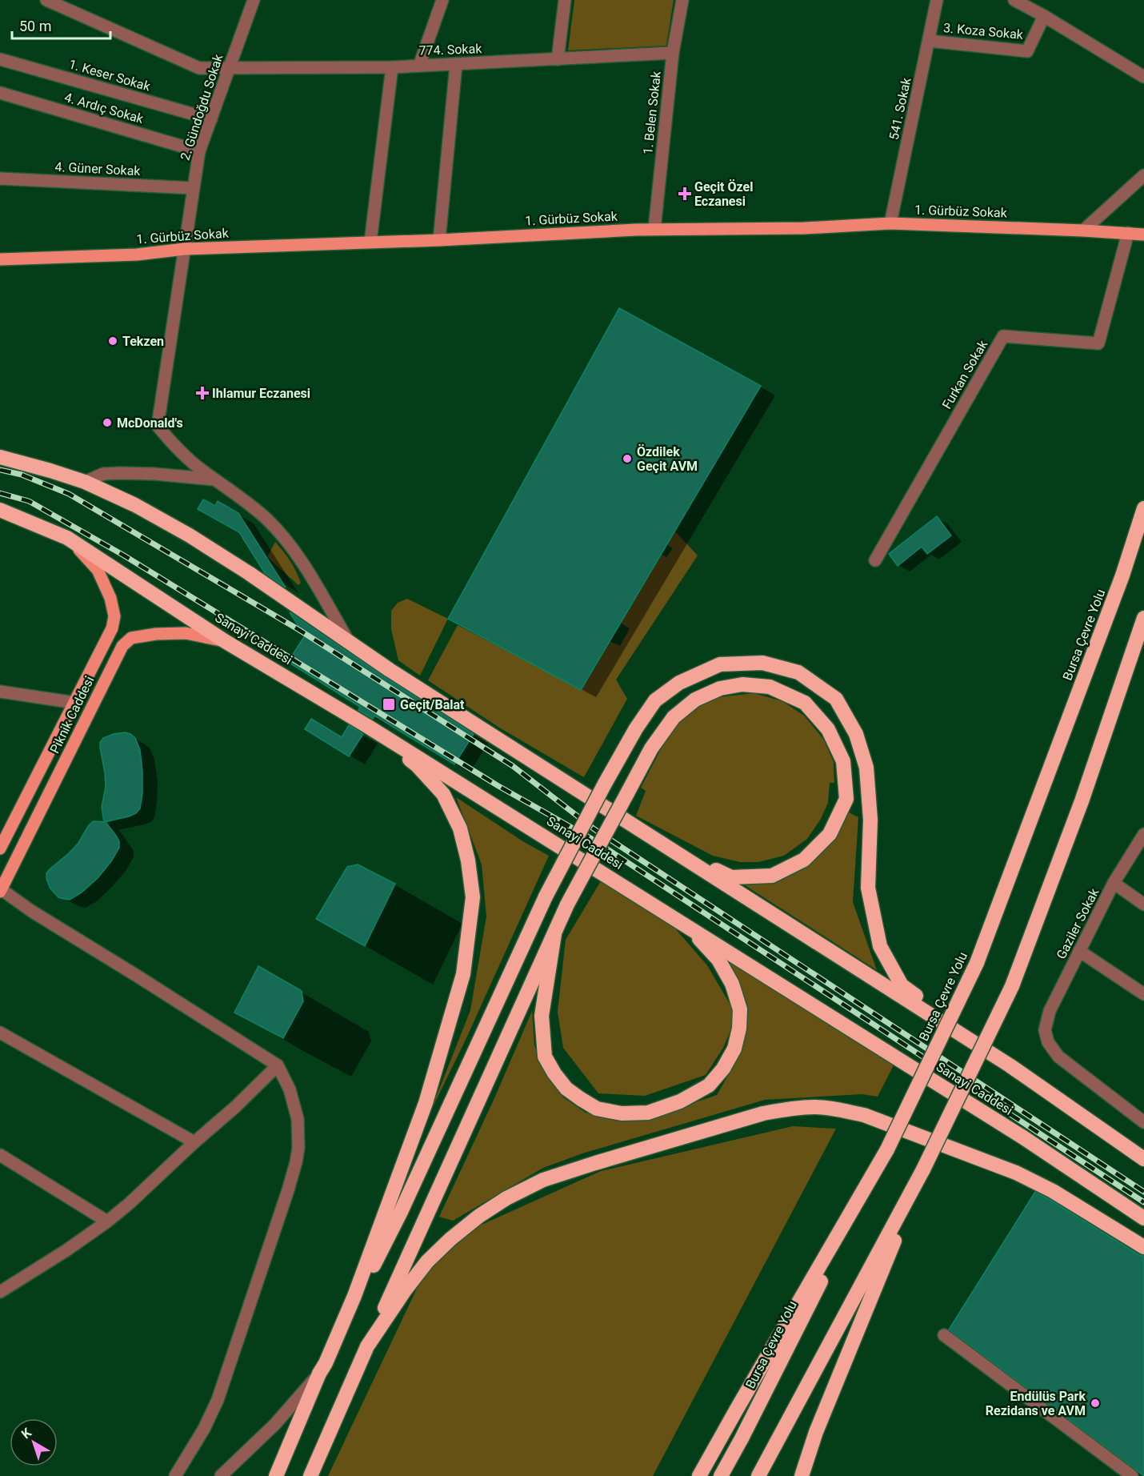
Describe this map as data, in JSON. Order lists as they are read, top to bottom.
{
  "streets": {
    "highway": ["Bursa Çevre Yolu", "Sanayi Caddesi"],
    "main road": ["1. Gürbüz Sokak", "Piknik Caddesi"],
    "street": [
      "3. Koza Sokak",
      "774. Sokak",
      "1. Keser Sokak",
      "2. Gündoğdu Sokak",
      "4. Ardıç Sokak",
      "541. Sokak",
      "1. Belen Sokak",
      "4. Güner Sokak",
      "Furkan Sokak",
      "Gaziler Sokak"
    ]
  },
  "crossings": [
    ["3. Koza Sokak", "541. Sokak"],
    ["774. Sokak", "2. Gündoğdu Sokak"],
    ["774. Sokak", "1. Belen Sokak"],
    ["1. Keser Sokak", "2. Gündoğdu Sokak"],
    ["2. Gündoğdu Sokak", "4. Ardıç Sokak"],
    ["2. Gündoğdu Sokak", "4. Güner Sokak"],
    ["2. Gündoğdu Sokak", "1. Gürbüz Sokak"],
    ["541. Sokak", "1. Gürbüz Sokak"],
    ["1. Belen Sokak", "1. Gürbüz Sokak"],
    ["1. Gürbüz Sokak", "Furkan Sokak"],
    ["Sanayi Caddesi", "Piknik Caddesi"]
  ],
  "places": {
    "health": ["Geçit Özel Eczanesi", "Ihlamur Eczanesi"],
    "other": [
      "Tekzen",
      "McDonald's",
      "Özdilek Geçit AVM",
      "Endülüs Park Rezidans ve AVM"
    ],
    "transit": ["Geçit/Balat"]
  },
  "scale_bar": "50 m",
  "north": "top left"
}
